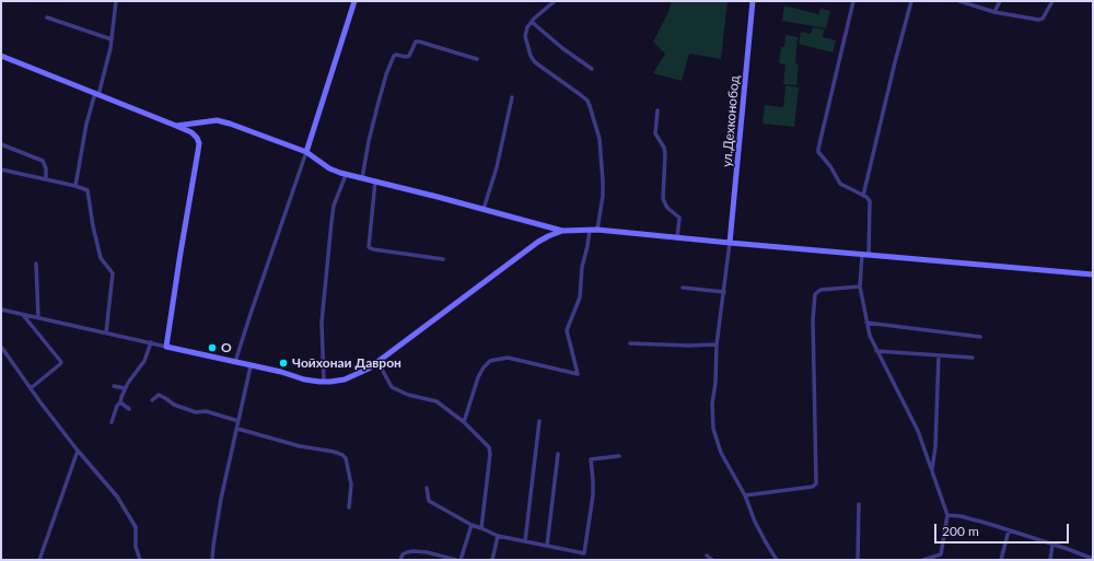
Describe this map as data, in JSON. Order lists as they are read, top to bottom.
{
  "streets": {
    "main road": ["ул.Дехконобод"]
  },
  "places": ["O", "Чойхонаи Даврон"],
  "scale_bar": "200 m"
}
